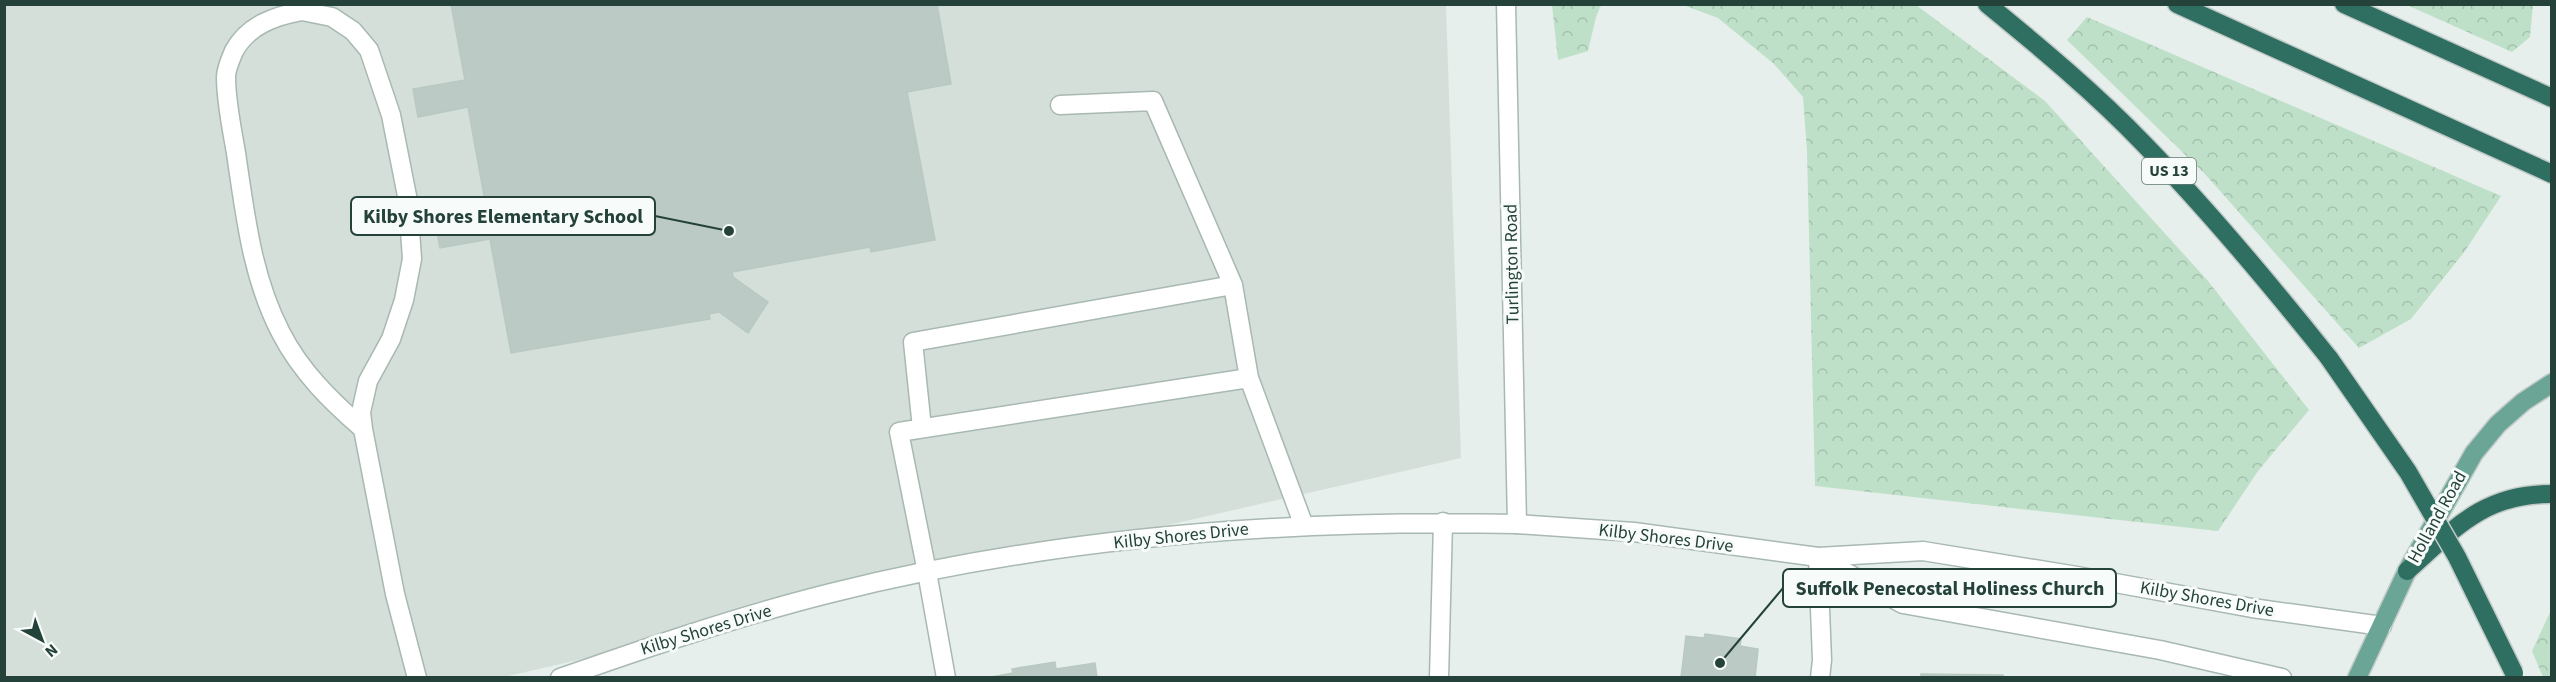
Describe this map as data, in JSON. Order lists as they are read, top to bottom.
{
  "streets": {
    "highway": ["US 13"],
    "main road": ["Holland Road"],
    "street": ["Turlington Road", "Kilby Shores Drive"]
  },
  "crossings": [
    ["Turlington Road", "Kilby Shores Drive"],
    ["Holland Road", "Kilby Shores Drive"]
  ],
  "places": ["Kilby Shores Elementary School", "Suffolk Penecostal Holiness Church"],
  "north": "bottom right"
}
